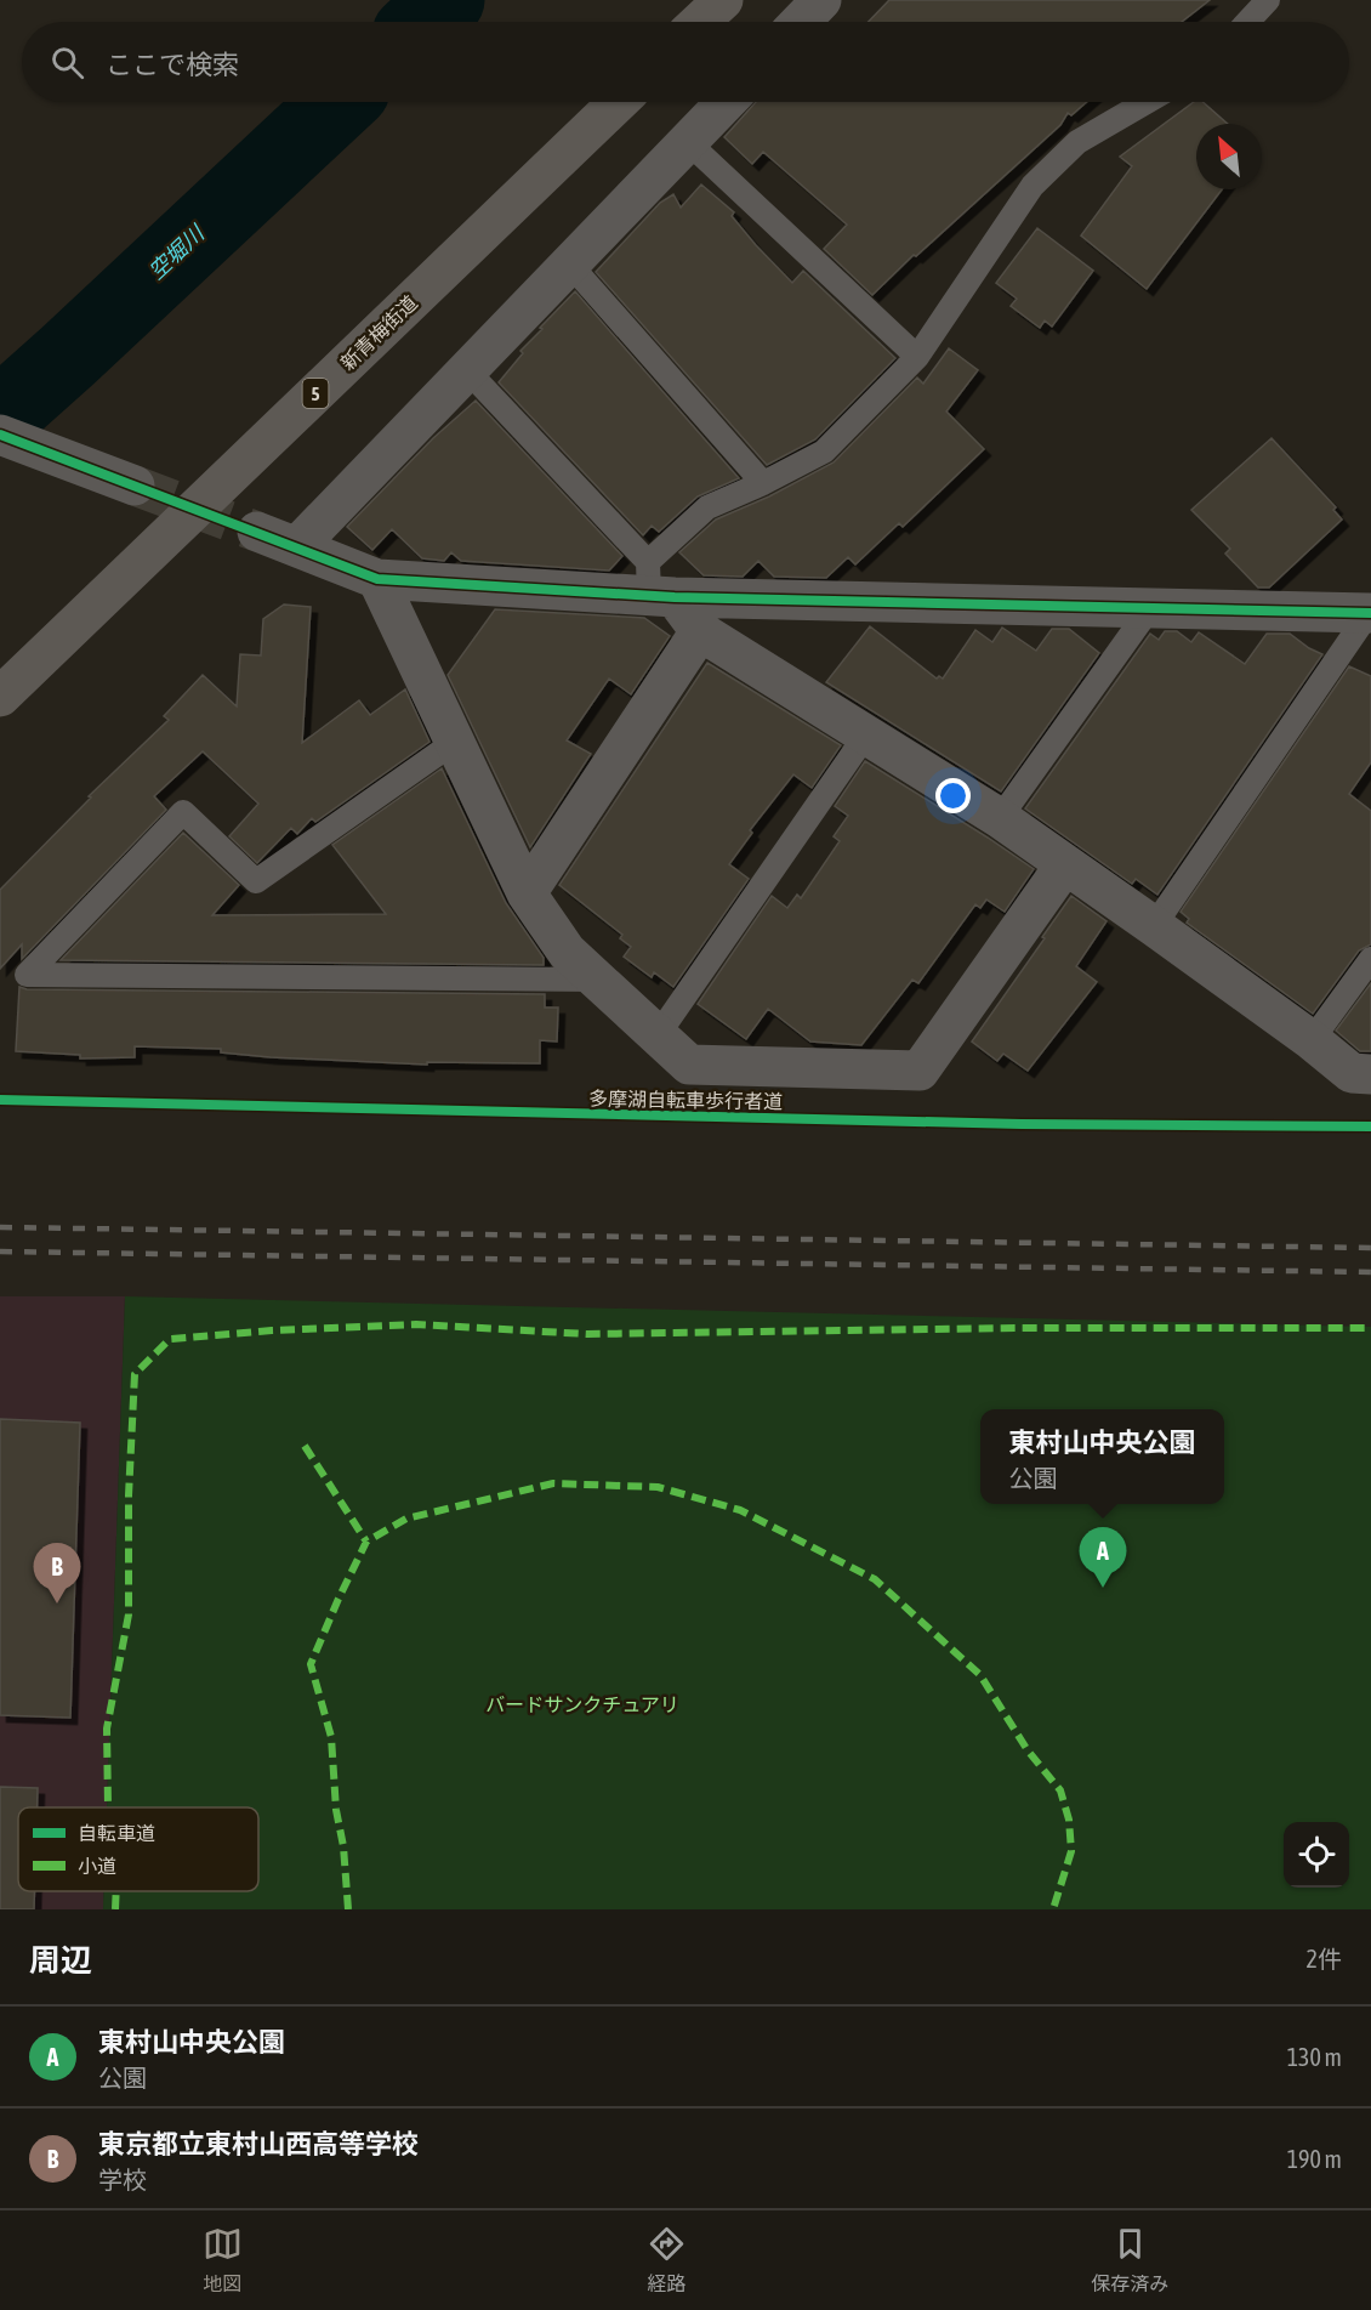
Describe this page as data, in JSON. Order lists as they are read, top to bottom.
{
  "streets": {
    "main road": ["新青梅街道", "5"],
    "cycle path": ["多摩湖自転車歩行者道"]
  },
  "water": ["空堀川"],
  "parks": ["バードサンクチュアリ"],
  "legend": ["自転車道", "小道"],
  "north": "top left",
  "page": {
    "search": "ここで検索",
    "popup": ["東村山中央公園", "公園"],
    "pins": ["A", "B"],
    "heading": ["周辺", "2件"],
    "list": [
      {
        "mark": "A",
        "name": "東村山中央公園",
        "note": "公園",
        "value": "130 m"
      },
      {
        "mark": "B",
        "name": "東京都立東村山西高等学校",
        "note": "学校",
        "value": "190 m"
      }
    ],
    "nav": ["地図", "経路", "保存済み"]
  }
}
